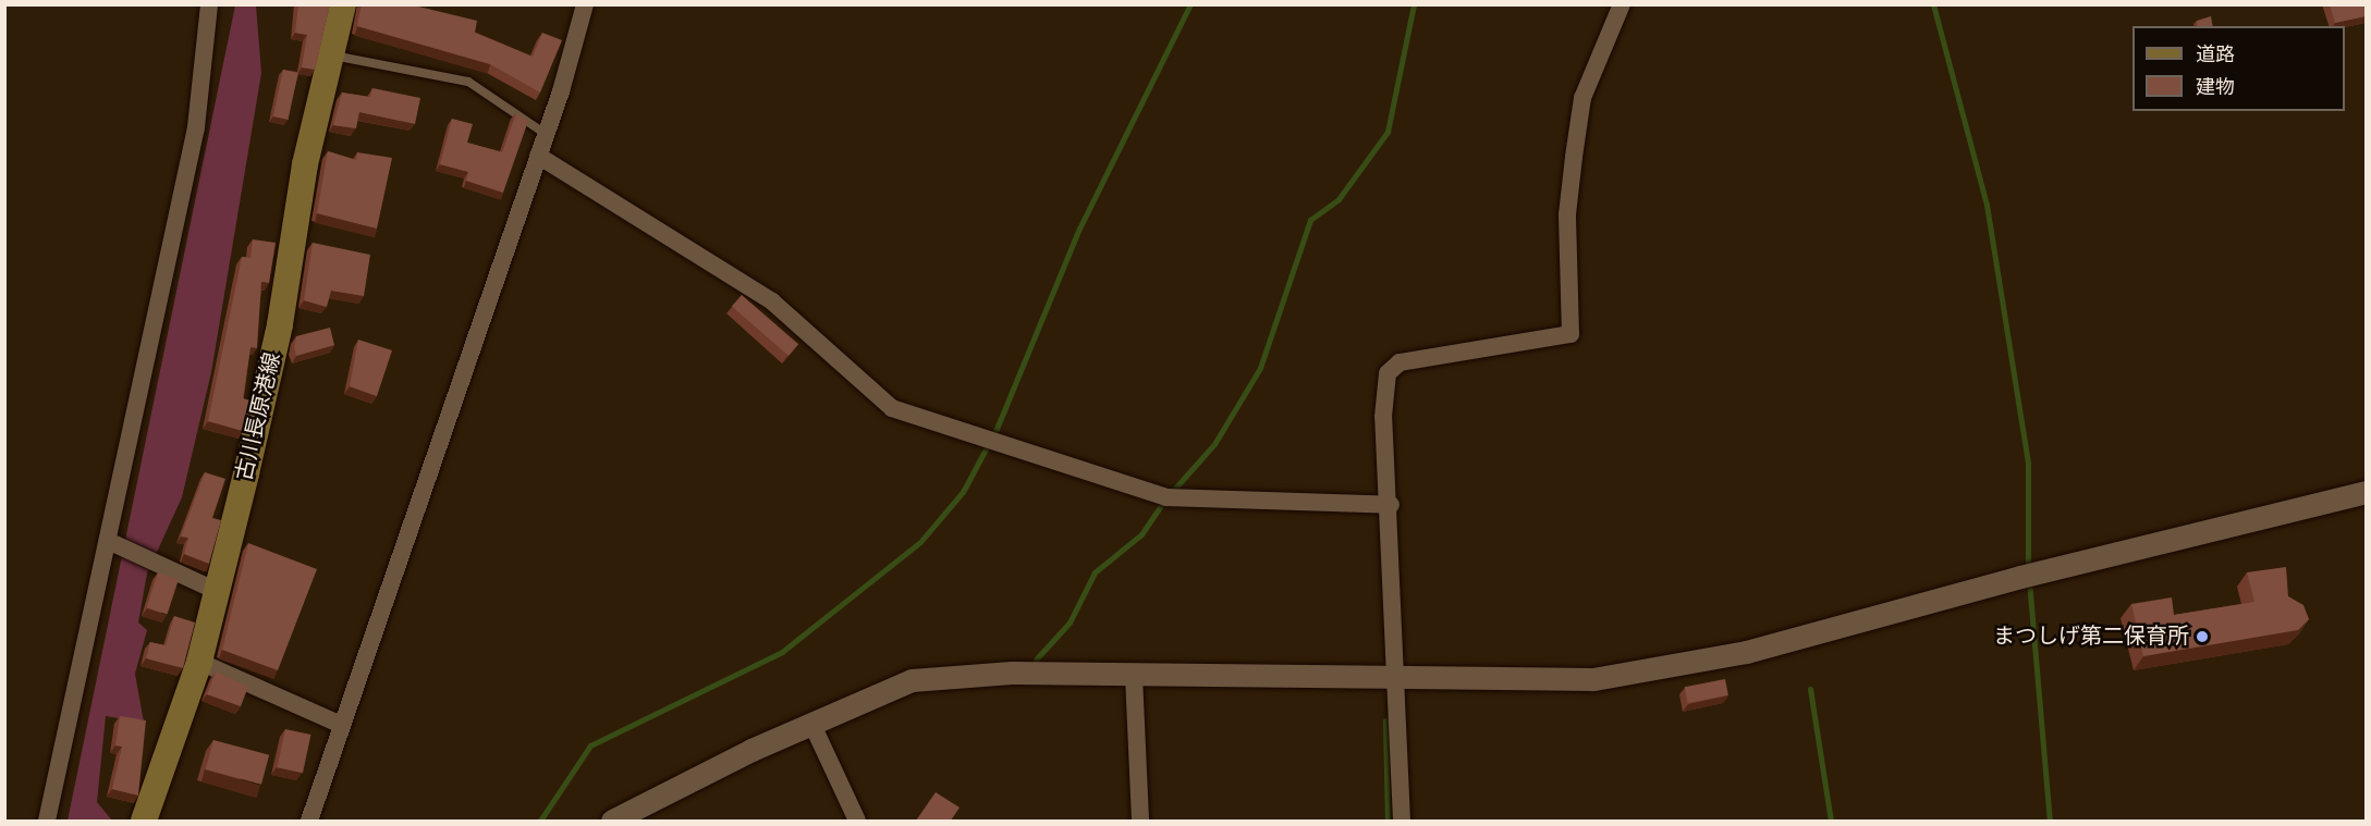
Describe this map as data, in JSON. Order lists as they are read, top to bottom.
{
  "streets": {
    "main road": ["古川長原港線"]
  },
  "places": ["まつしげ第二保育所"],
  "legend": ["道路", "建物"]
}
